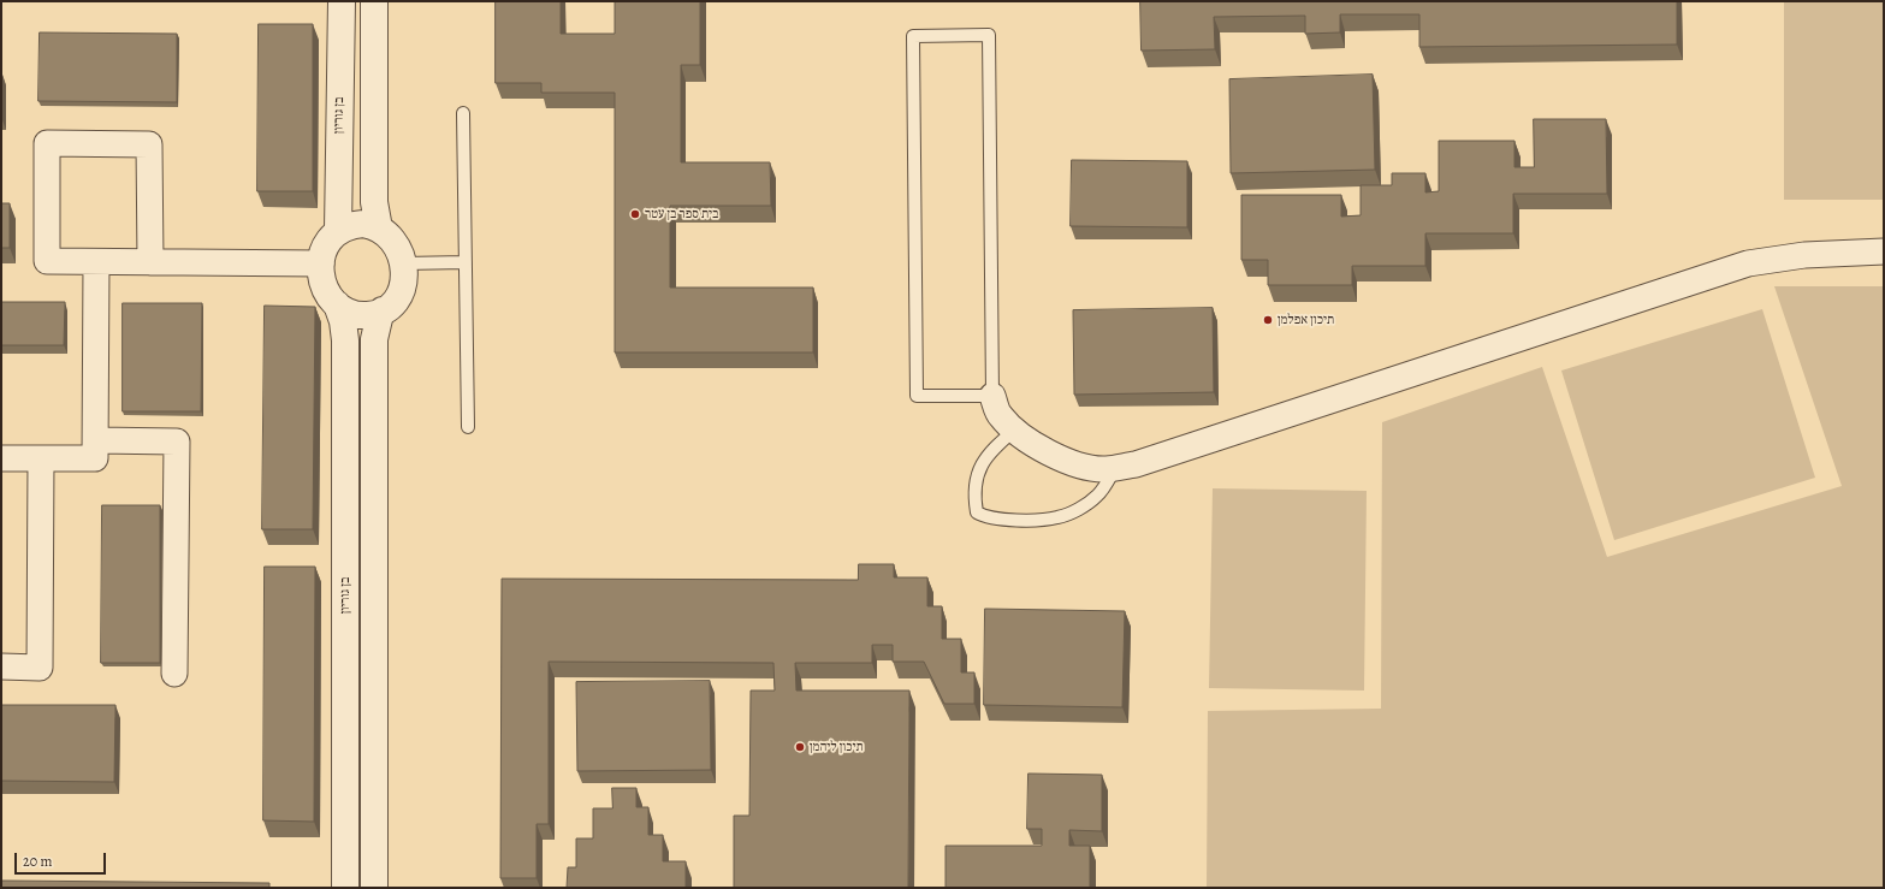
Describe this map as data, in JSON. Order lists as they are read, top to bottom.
{
  "streets": {
    "street": ["בן גוריון"]
  },
  "places": ["בית ספר בן עטר", "תיכון אפלמן", "תיכון ליהמן"],
  "scale_bar": "20 m"
}
